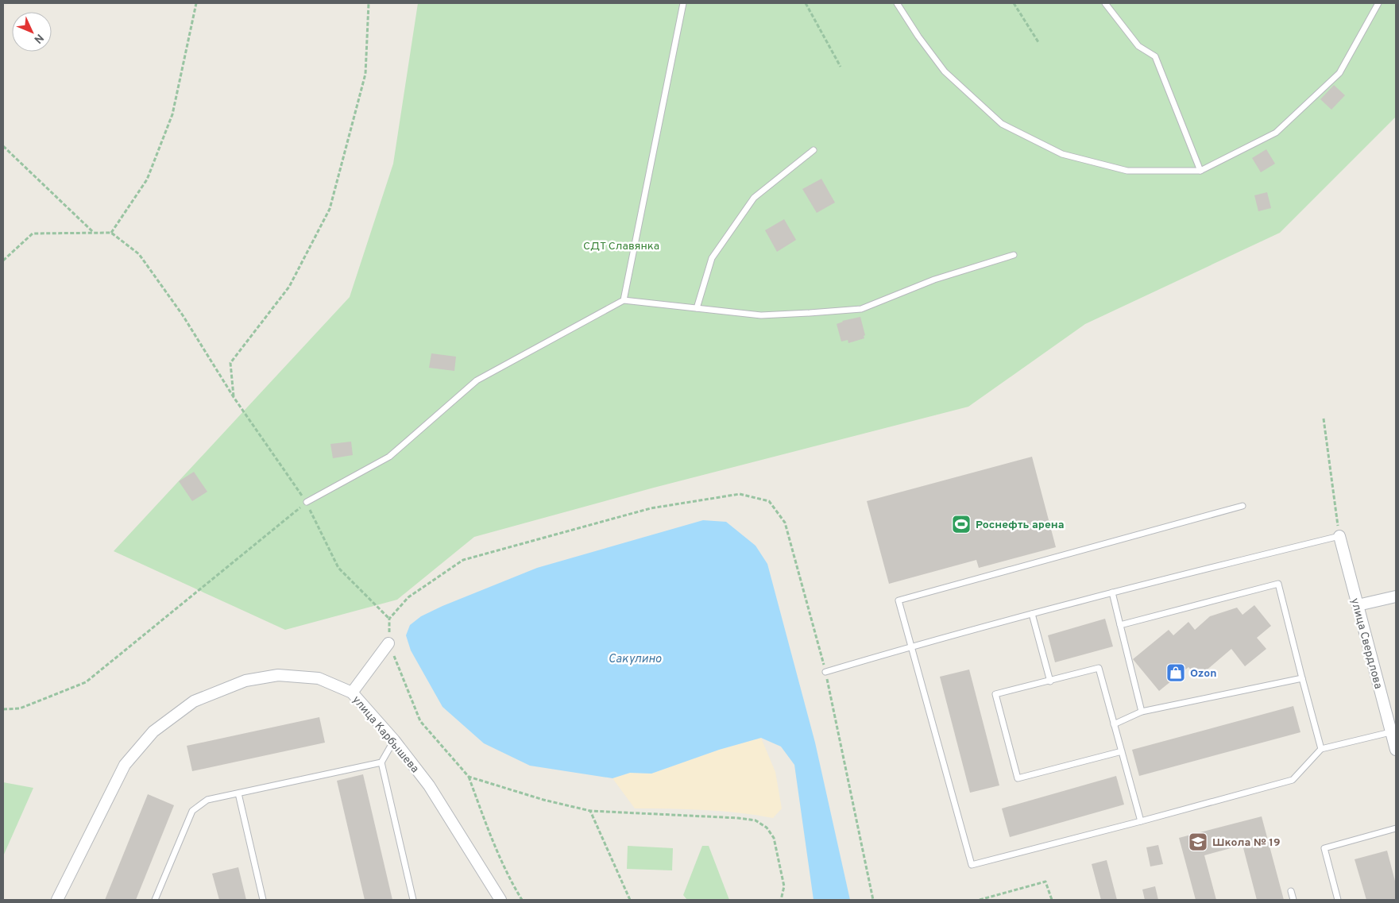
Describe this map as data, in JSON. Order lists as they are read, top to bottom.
{
  "streets": {
    "street": ["улица Свердлова", "улица Карбышева"]
  },
  "water": ["Сакулино"],
  "parks": ["СДТ Славянка"],
  "places": {
    "sports": ["Роснефть арена"],
    "shop": ["Ozon"],
    "school or university": ["Школа № 19"]
  },
  "north": "bottom right"
}
